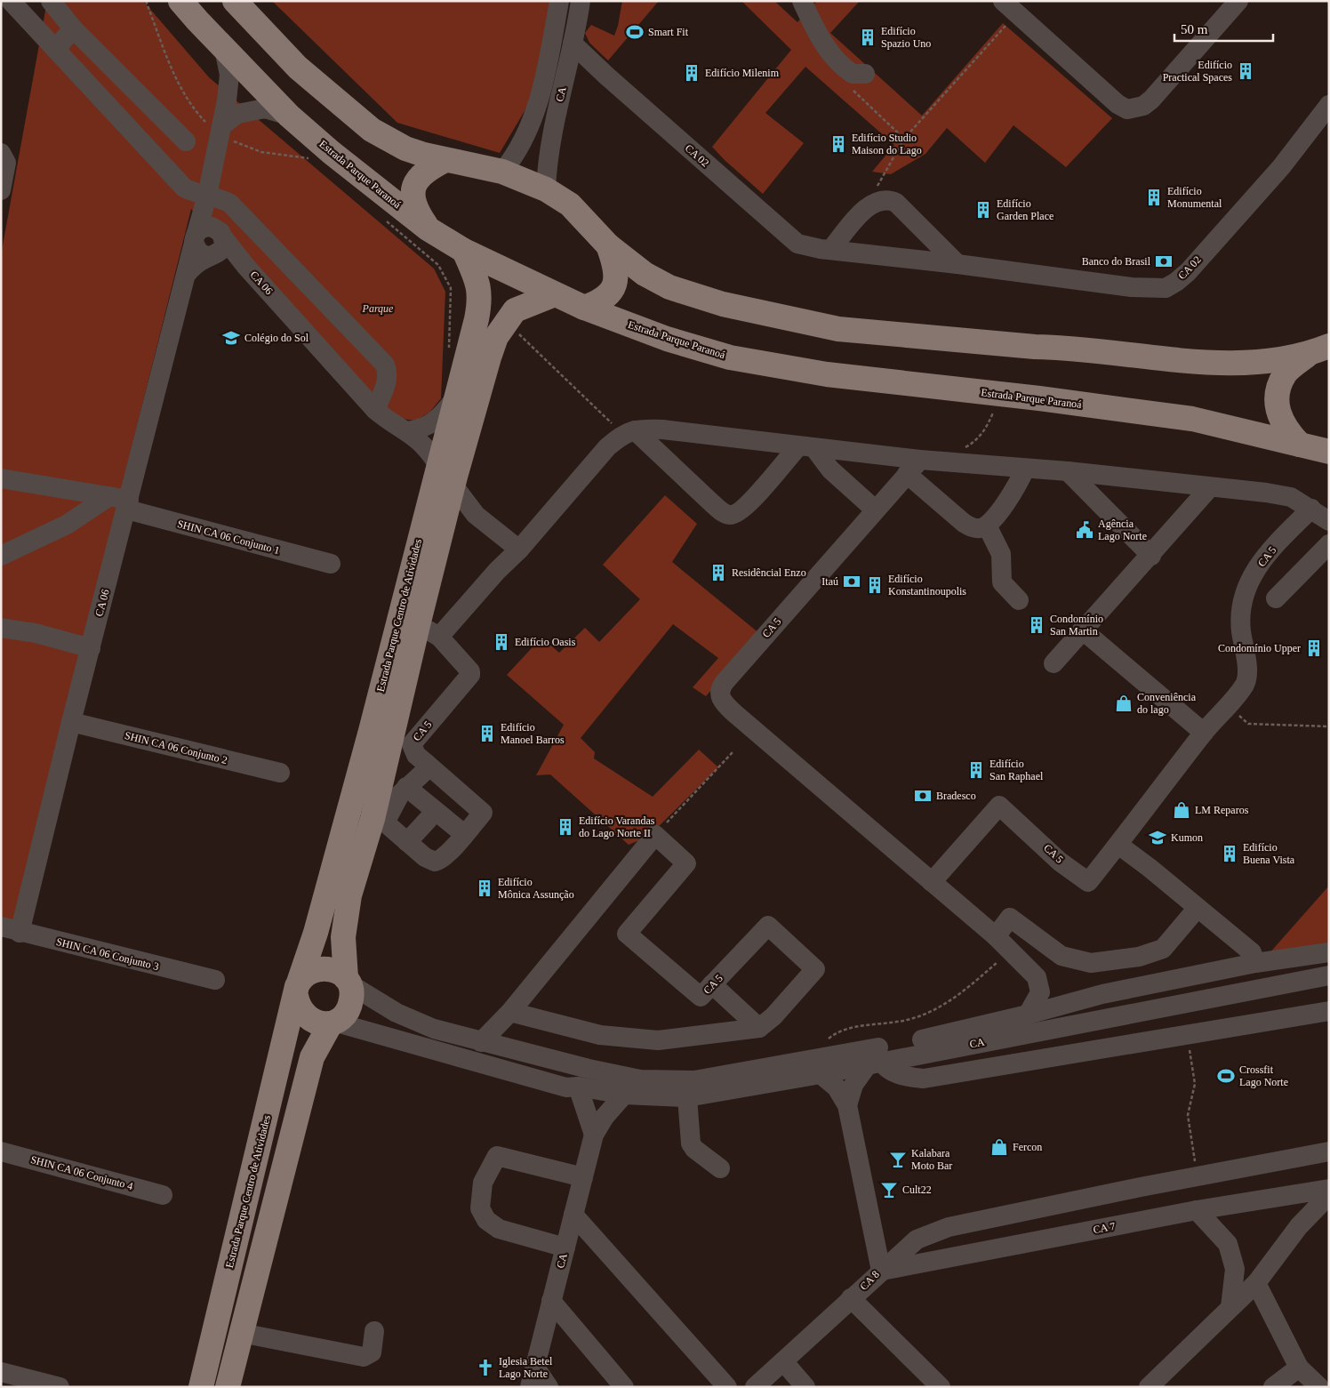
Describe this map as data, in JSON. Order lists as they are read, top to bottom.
{
  "streets": {
    "main road": ["Estrada Parque Paranoá", "Estrada Parque Centro de Atividades"],
    "street": [
      "CA",
      "CA 02",
      "CA 06",
      "SHIN CA 06 Conjunto 1",
      "CA 5",
      "SHIN CA 06 Conjunto 2",
      "SHIN CA 06 Conjunto 3",
      "SHIN CA 06 Conjunto 4",
      "CA 7",
      "CA 8"
    ]
  },
  "crossings": [
    ["CA", "CA 02"],
    ["CA", "Estrada Parque Centro de Atividades"],
    ["CA", "CA 8"],
    ["Estrada Parque Paranoá", "Estrada Parque Centro de Atividades"],
    ["CA 06", "SHIN CA 06 Conjunto 1"],
    ["CA 06", "Estrada Parque Centro de Atividades"],
    ["CA 06", "SHIN CA 06 Conjunto 2"],
    ["CA 06", "SHIN CA 06 Conjunto 3"],
    ["CA 5", "Estrada Parque Centro de Atividades"],
    ["CA 7", "CA 8"]
  ],
  "parks": ["Parque"],
  "places": {
    "sports": ["Smart Fit", "Crossfit Lago Norte"],
    "building": [
      "Edifício Spazio Uno",
      "Edifício Practical Spaces",
      "Edifício Milenim",
      "Edifício Studio Maison do Lago",
      "Edifício Monumental",
      "Edifício Garden Place",
      "Residêncial Enzo",
      "Edifício Konstantinoupolis",
      "Condomínio San Martin",
      "Edifício Oasis",
      "Condomínio Upper",
      "Edifício Manoel Barros",
      "Edifício San Raphael",
      "Edifício Varandas do Lago Norte II",
      "Edifício Buena Vista",
      "Edifício Mônica Assunção"
    ],
    "bank": ["Banco do Brasil", "Itaú", "Bradesco"],
    "school or university": ["Colégio do Sol", "Kumon"],
    "public building": ["Agência Lago Norte"],
    "shop": ["Conveniência do lago", "LM Reparos", "Fercon"],
    "bar": ["Kalabara Moto Bar", "Cult22"],
    "church": ["Iglesia Betel Lago Norte"]
  },
  "scale_bar": "50 m"
}
